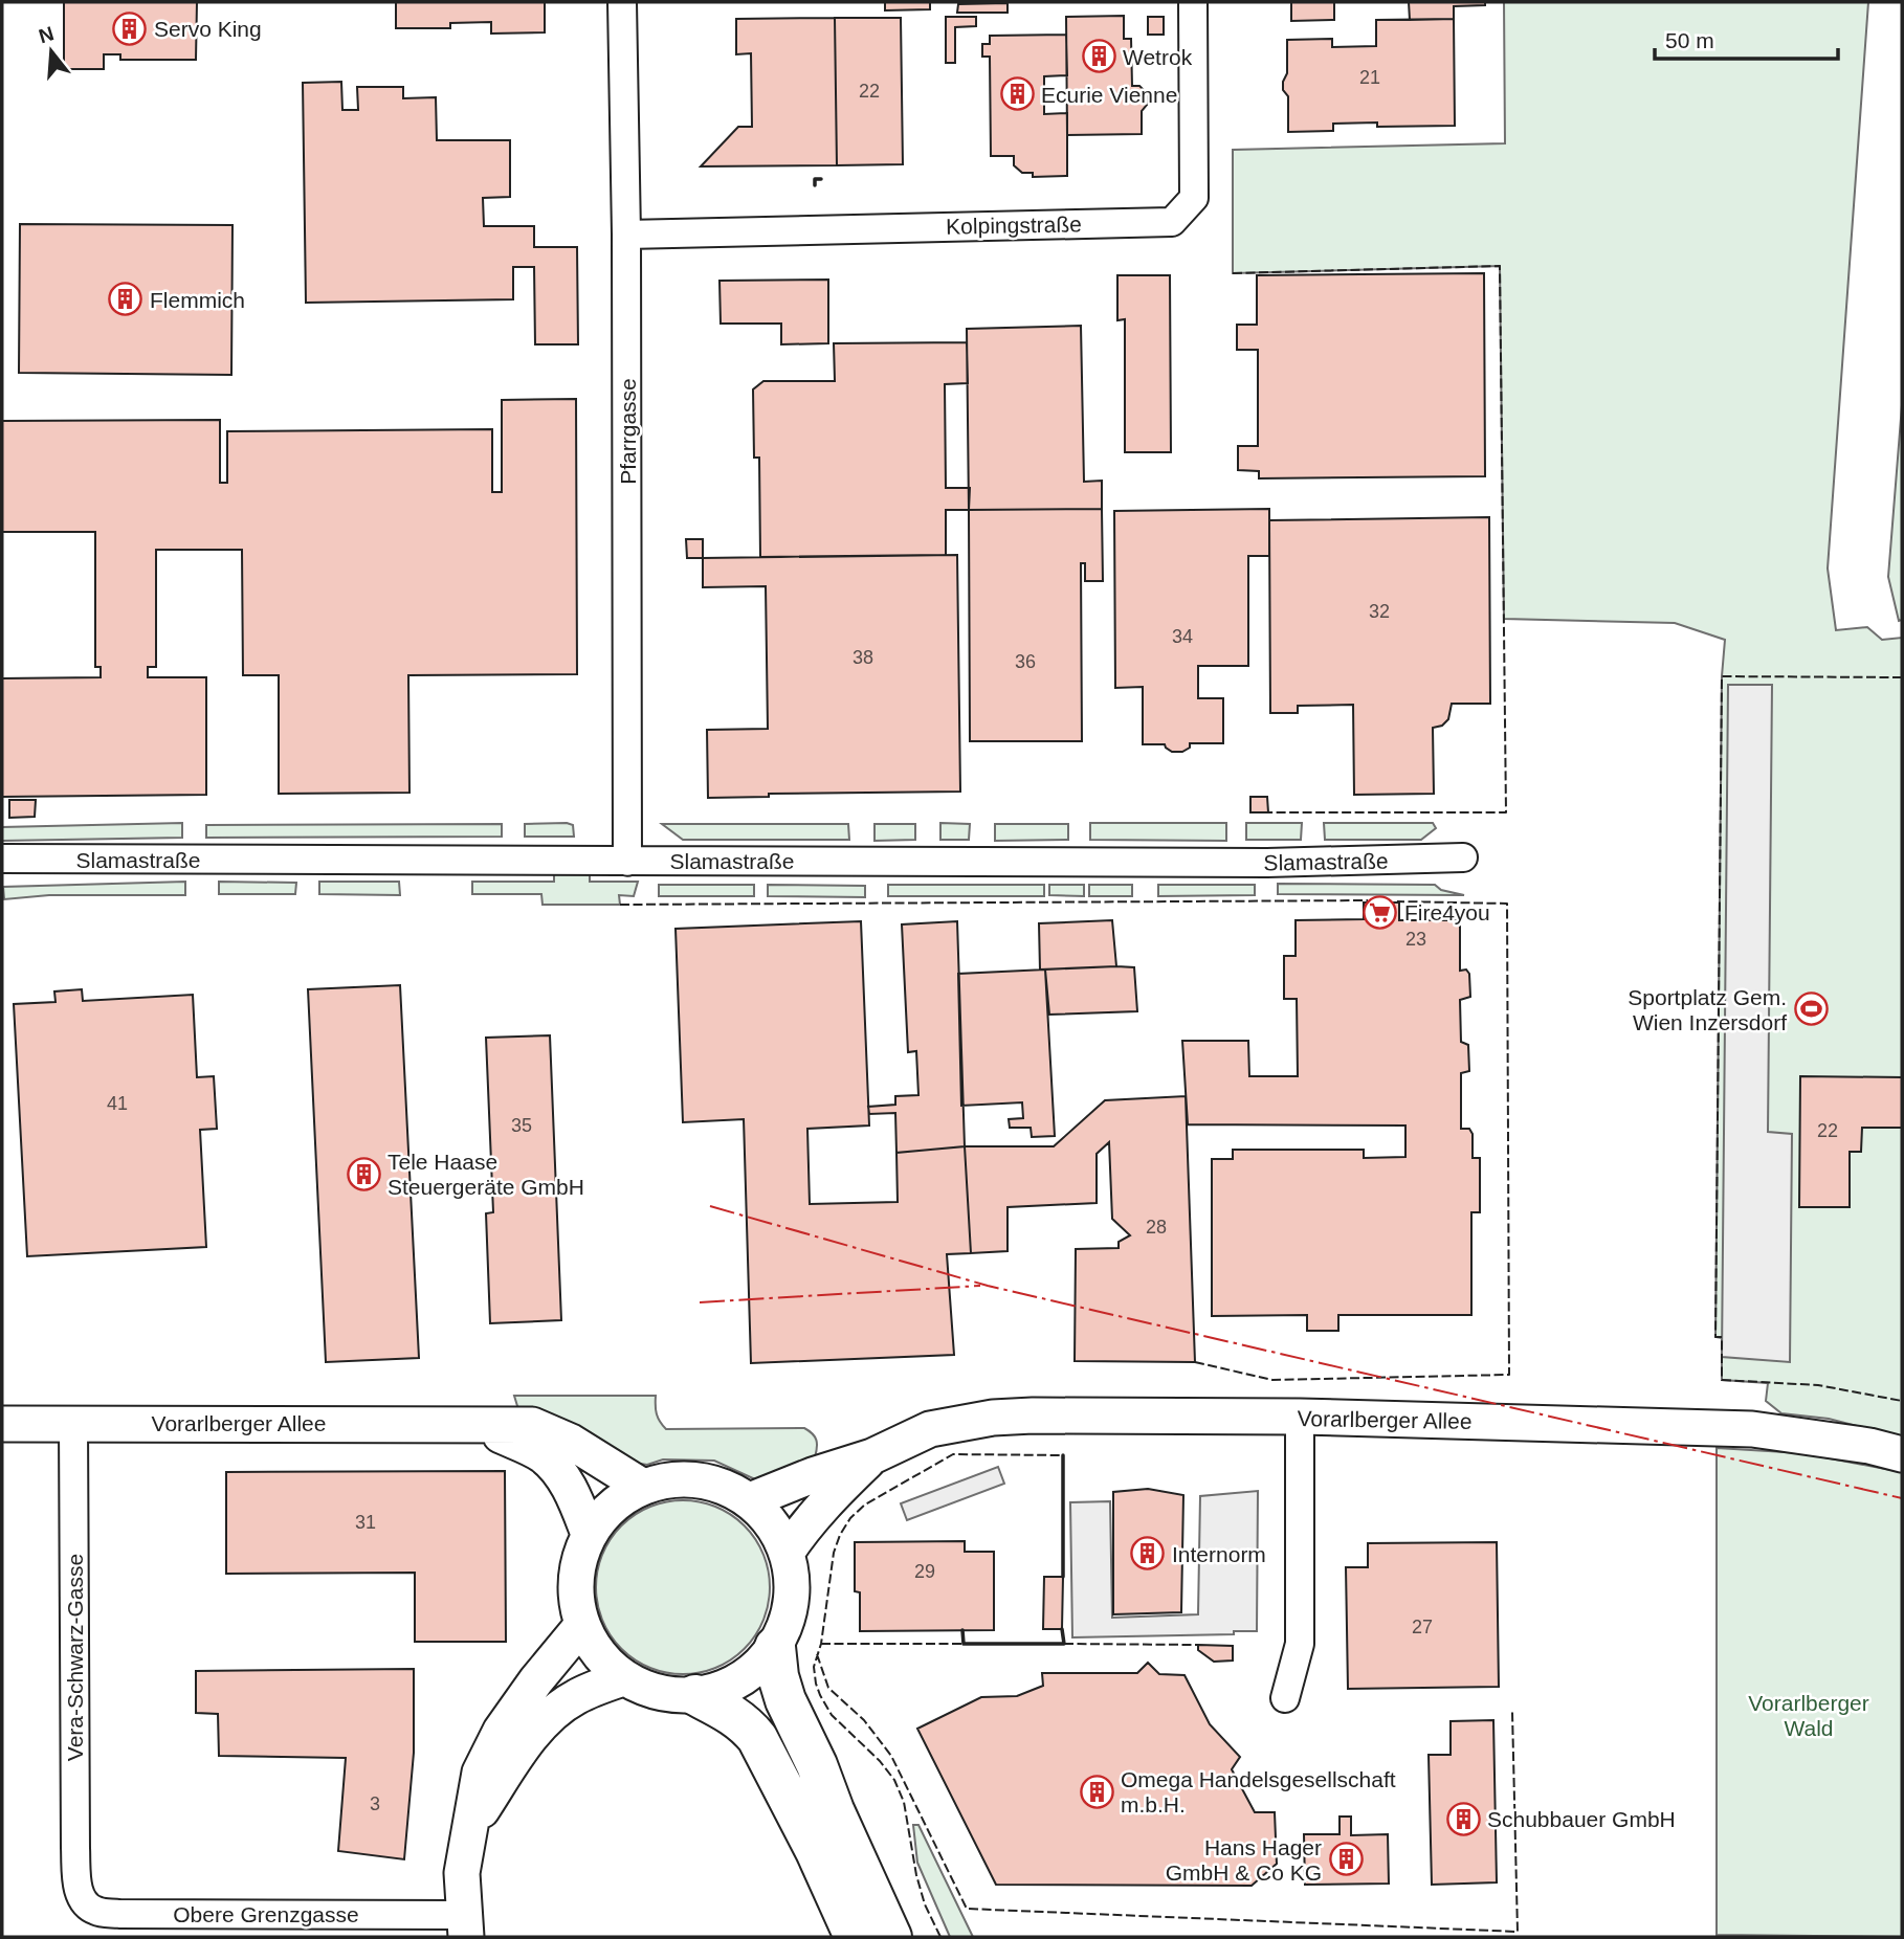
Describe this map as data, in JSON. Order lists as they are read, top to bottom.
{
  "streets": {
    "main road": ["Vorarlberger Allee"],
    "street": [
      "Kolpingstraße",
      "Pfarrgasse",
      "Slamastraße",
      "Vera-Schwarz-Gasse",
      "Obere Grenzgasse"
    ]
  },
  "crossings": [
    ["Kolpingstraße", "Pfarrgasse"],
    ["Pfarrgasse", "Slamastraße"],
    ["Vorarlberger Allee", "Vera-Schwarz-Gasse"],
    ["Vera-Schwarz-Gasse", "Obere Grenzgasse"]
  ],
  "parks": ["Vorarlberger Wald"],
  "places": {
    "building": [
      "Servo King",
      "Wetrok",
      "Ecurie Vienne",
      "Flemmich",
      "Tele Haase Steuergeräte GmbH",
      "Internorm",
      "Omega Handelsgesellschaft m.b.H.",
      "Schubbauer GmbH",
      "Hans Hager GmbH & Co KG"
    ],
    "supermarket": ["Fire4you"],
    "sports": ["Sportplatz Gem. Wien Inzersdorf"]
  },
  "house_numbers": [
    "21",
    "22",
    "32",
    "34",
    "38",
    "36",
    "23",
    "41",
    "35",
    "22",
    "28",
    "31",
    "29",
    "27",
    "3"
  ],
  "scale_bar": "50 m",
  "north": "top"
}
